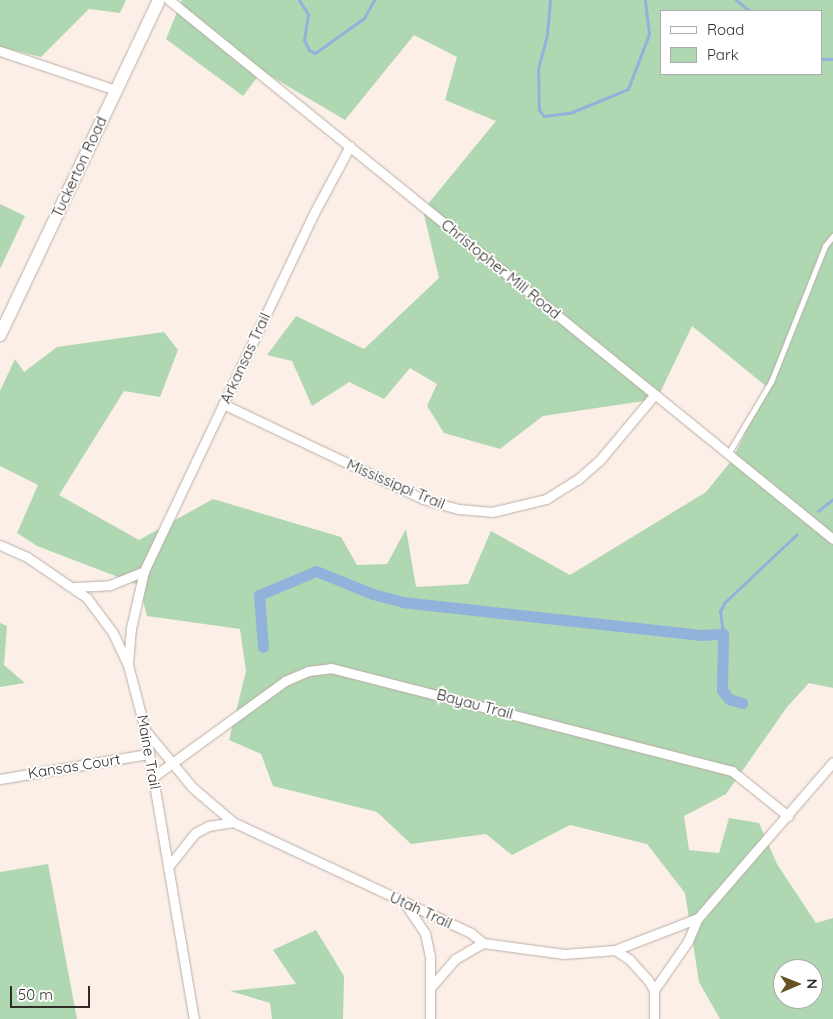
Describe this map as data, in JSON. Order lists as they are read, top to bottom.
{
  "streets": {
    "main road": ["Tuckerton Road"],
    "street": [
      "Christopher Mill Road",
      "Arkansas Trail",
      "Mississippi Trail",
      "Bayau Trail",
      "Maine Trail",
      "Kansas Court",
      "Utah Trail"
    ]
  },
  "crossings": [
    ["Christopher Mill Road", "Arkansas Trail"],
    ["Christopher Mill Road", "Mississippi Trail"],
    ["Arkansas Trail", "Mississippi Trail"],
    ["Arkansas Trail", "Maine Trail"],
    ["Bayau Trail", "Utah Trail"],
    ["Maine Trail", "Kansas Court"],
    ["Maine Trail", "Utah Trail"]
  ],
  "legend": ["Road", "Park"],
  "scale_bar": "50 m",
  "north": "right"
}
